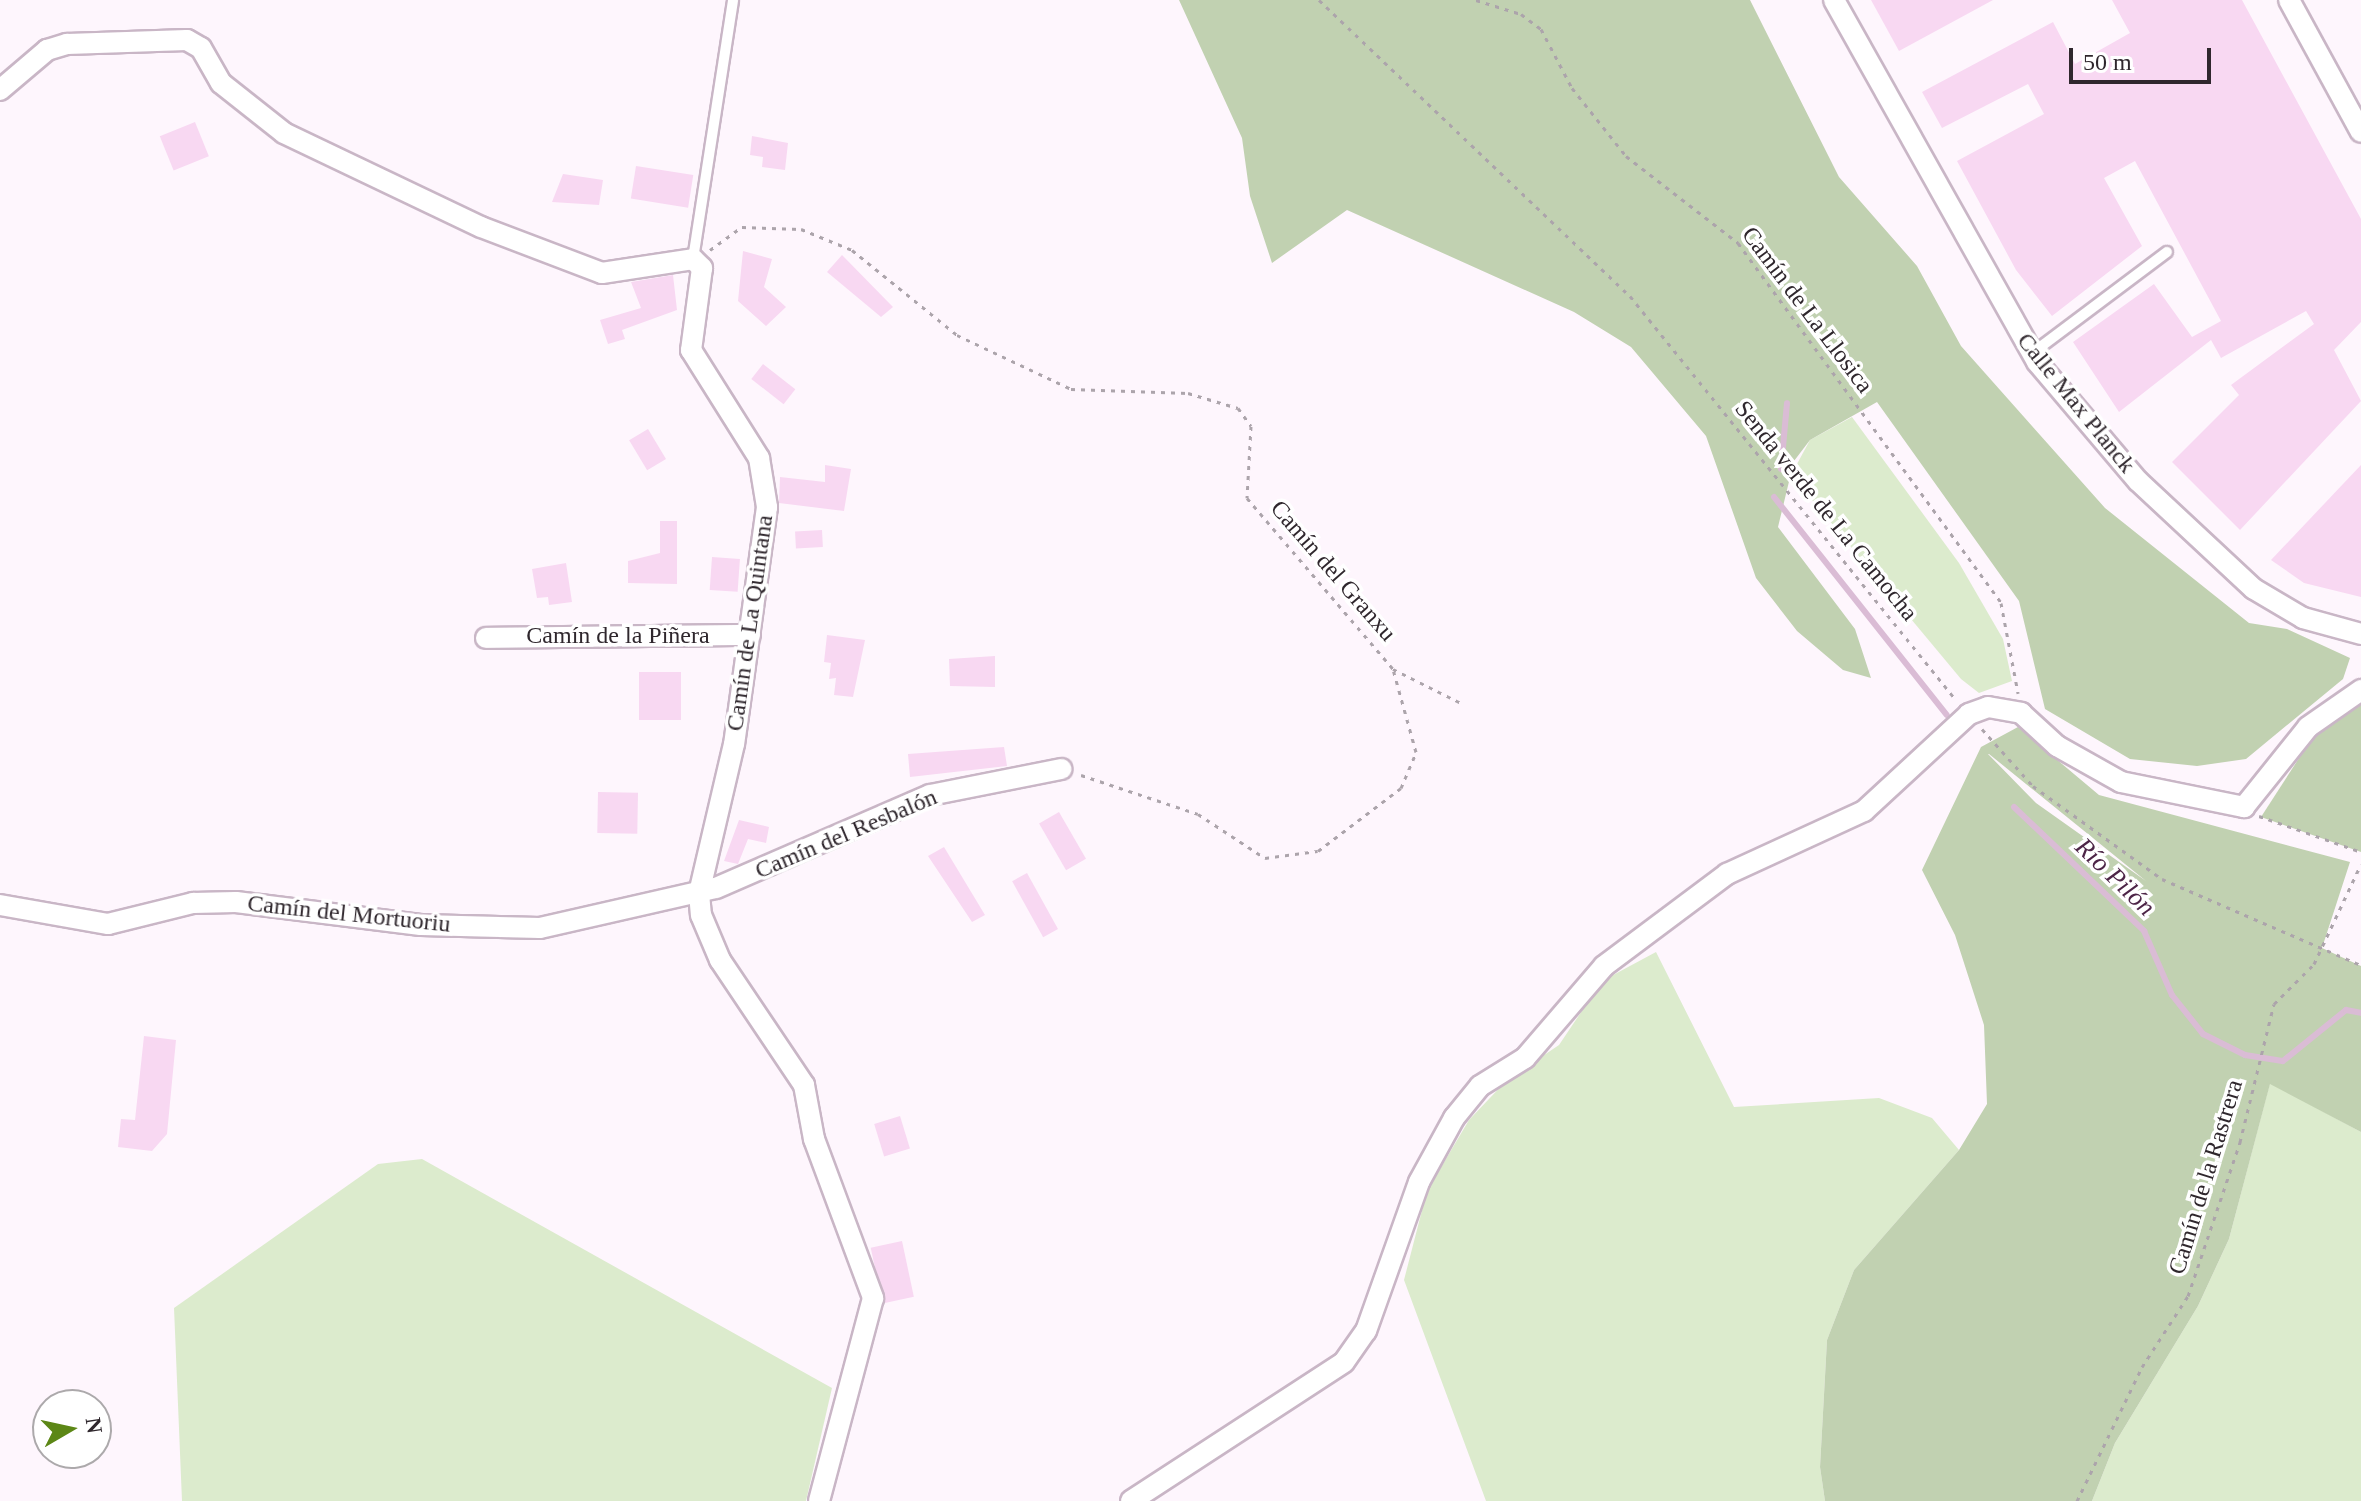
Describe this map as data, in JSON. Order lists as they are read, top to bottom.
{
  "streets": {
    "street": [
      "Calle Max Planck",
      "Camín de La Quintana",
      "Camín de la Piñera",
      "Camín del Resbalón",
      "Camín del Mortuoriu"
    ],
    "path": [
      "Camín de La Llosica",
      "Senda verde de La Camocha",
      "Camín del Granxu",
      "Camín de la Rastrera"
    ]
  },
  "crossings": [
    ["Senda verde de La Camocha", "Camín de la Rastrera"],
    ["Camín del Granxu", "Camín de La Quintana"],
    ["Camín de La Quintana", "Camín de la Piñera"],
    ["Camín de La Quintana", "Camín del Resbalón"],
    ["Camín de La Quintana", "Camín del Mortuoriu"],
    ["Camín del Resbalón", "Camín del Mortuoriu"]
  ],
  "water": ["Río Pilón"],
  "scale_bar": "50 m",
  "north": "right"
}
